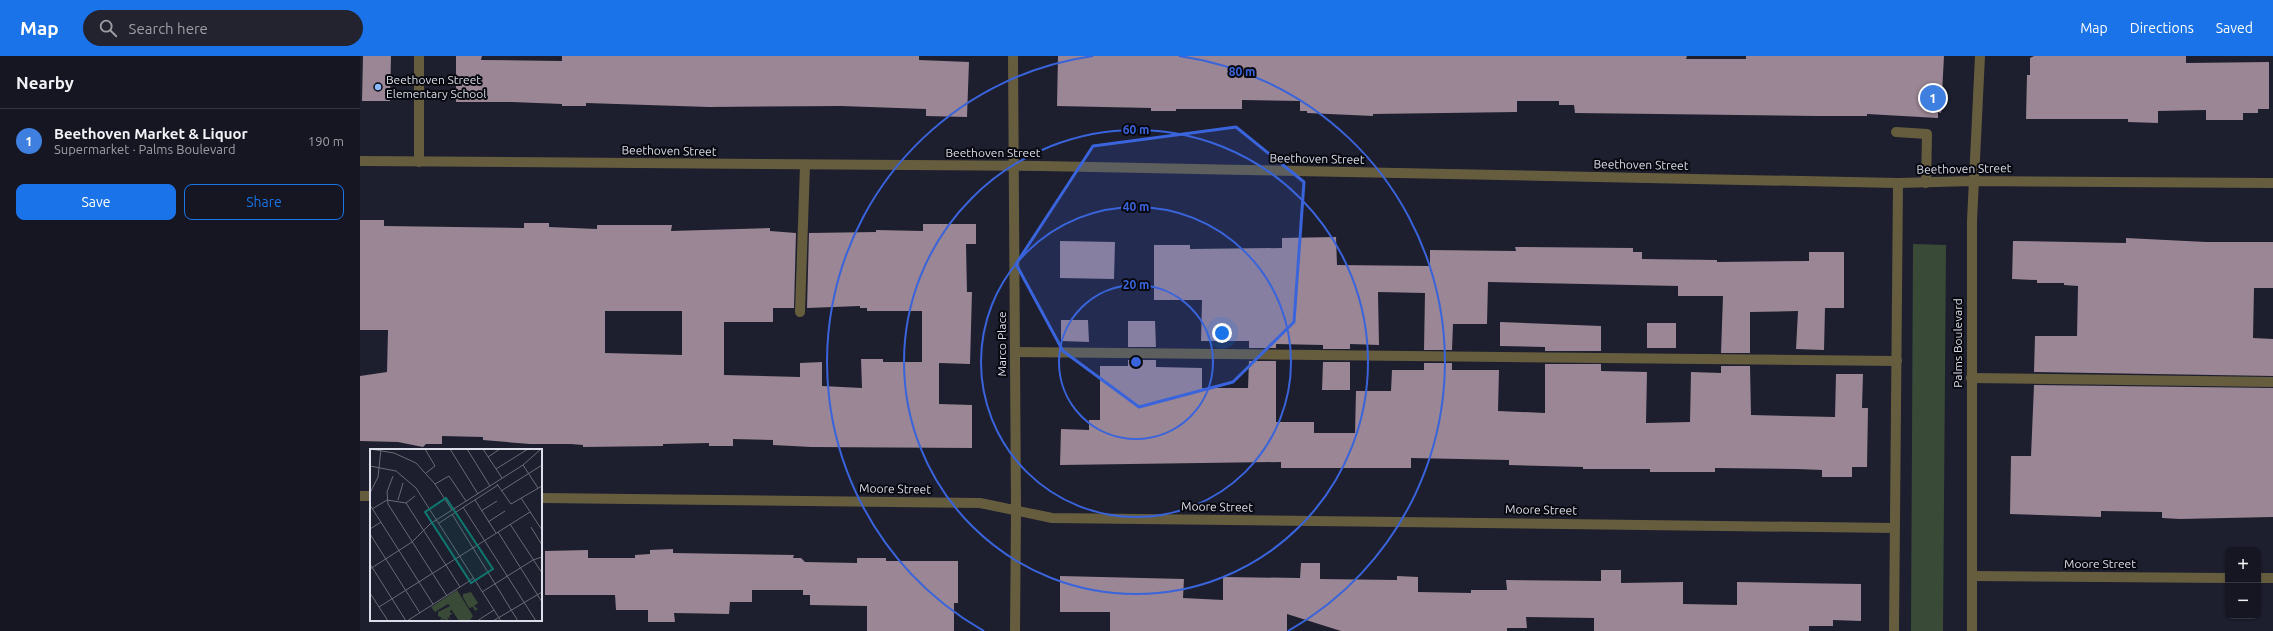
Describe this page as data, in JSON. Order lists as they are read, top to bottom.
{
  "streets": {
    "street": [
      "Beethoven Street",
      "Palms Boulevard",
      "Marco Place",
      "Moore Street"
    ]
  },
  "crossings": [
    ["Beethoven Street", "Palms Boulevard"],
    ["Beethoven Street", "Marco Place"],
    ["Palms Boulevard", "Moore Street"],
    ["Marco Place", "Moore Street"]
  ],
  "places": ["Beethoven Street Elementary School"],
  "page": {
    "header": "Map",
    "search": "Search here",
    "nav": ["Map", "Directions", "Saved"],
    "heading": "Nearby",
    "pins": "1",
    "list": [
      {
        "mark": "1",
        "name": "Beethoven Market & Liquor",
        "note": "Supermarket · Palms Boulevard",
        "value": "190 m"
      }
    ],
    "buttons": ["Save", "Share"],
    "map_buttons": ["+", "−"]
  },
  "rings": [
    "80 m",
    "60 m",
    "40 m",
    "20 m"
  ]
}
